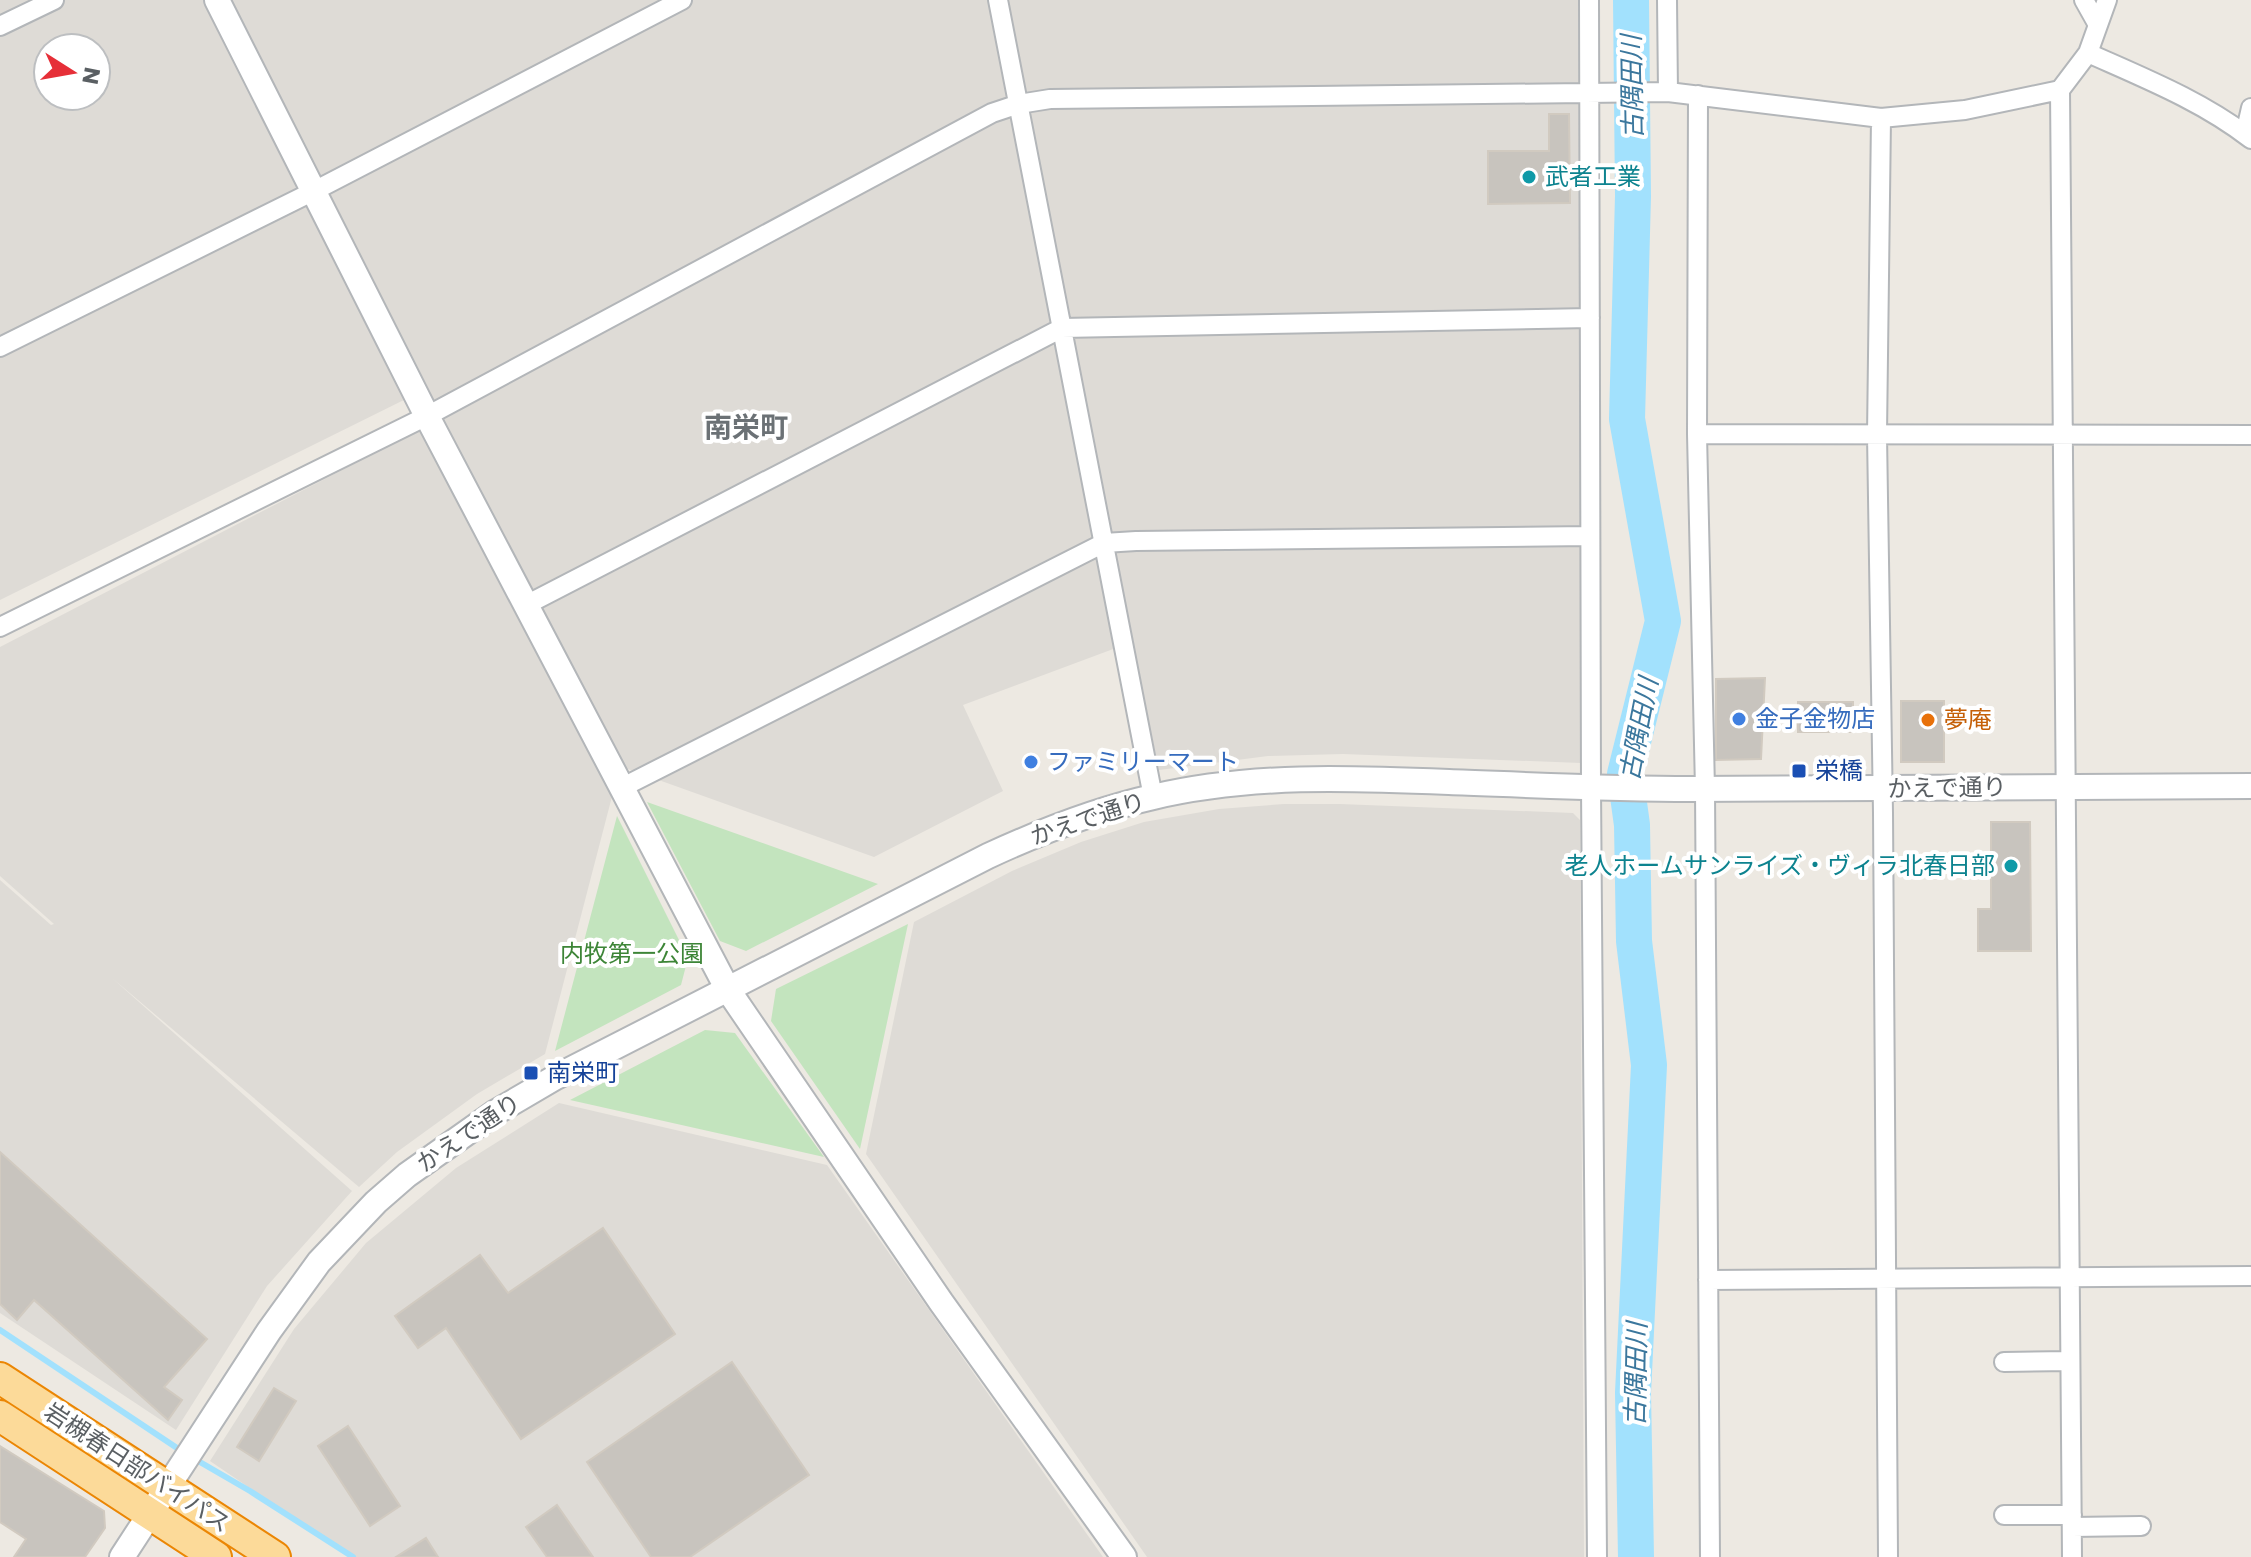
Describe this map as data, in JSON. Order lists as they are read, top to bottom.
{
  "streets": {
    "highway": ["岩槻春日部バイパス"],
    "street": ["かえで通り"]
  },
  "crossings": [
    ["かえで通り", "岩槻春日部バイパス"]
  ],
  "districts": ["南栄町"],
  "water": ["古隅田川"],
  "parks": ["内牧第一公園"],
  "places": {
    "other": [
      "武者工業",
      "金子金物店",
      "夢庵",
      "ファミリーマート",
      "老人ホームサンライズ・ヴィラ北春日部"
    ],
    "transit": ["栄橋", "南栄町"]
  },
  "north": "right"
}
